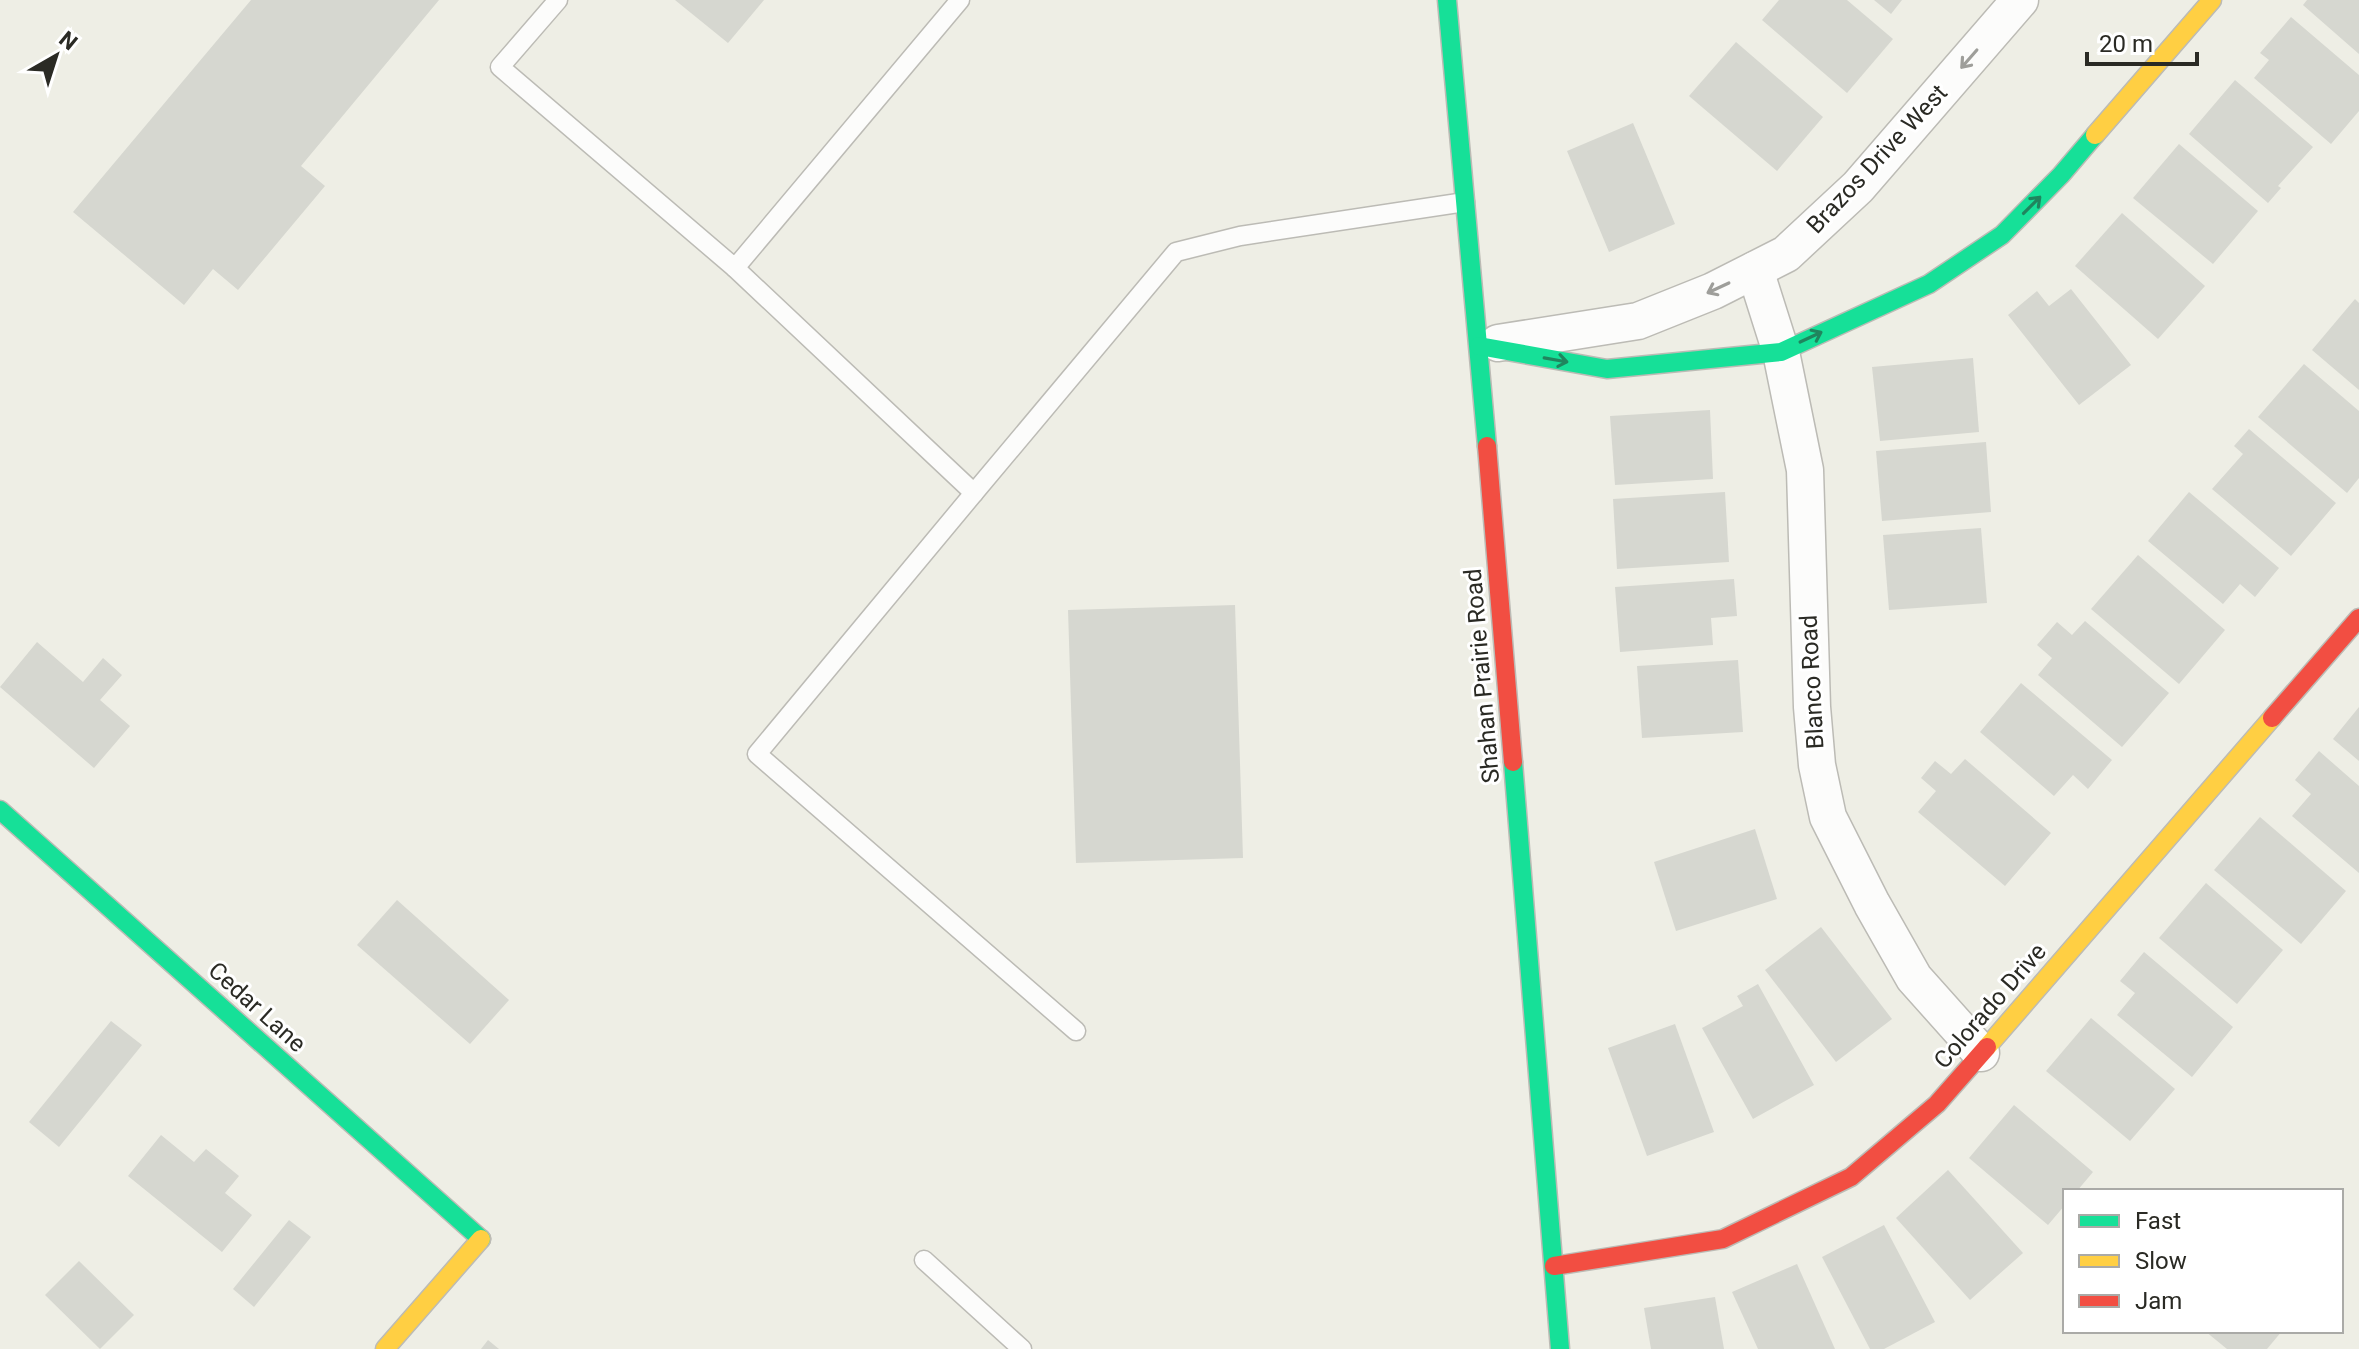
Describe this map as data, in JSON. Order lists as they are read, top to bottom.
{
  "streets": {
    "street": [
      "Brazos Drive West",
      "Shahan Prairie Road",
      "Blanco Road",
      "Colorado Drive",
      "Cedar Lane"
    ]
  },
  "crossings": [
    ["Brazos Drive West", "Shahan Prairie Road"],
    ["Brazos Drive West", "Blanco Road"],
    ["Shahan Prairie Road", "Colorado Drive"],
    ["Blanco Road", "Colorado Drive"]
  ],
  "legend": ["Fast", "Slow", "Jam"],
  "scale_bar": "20 m",
  "north": "top right"
}
